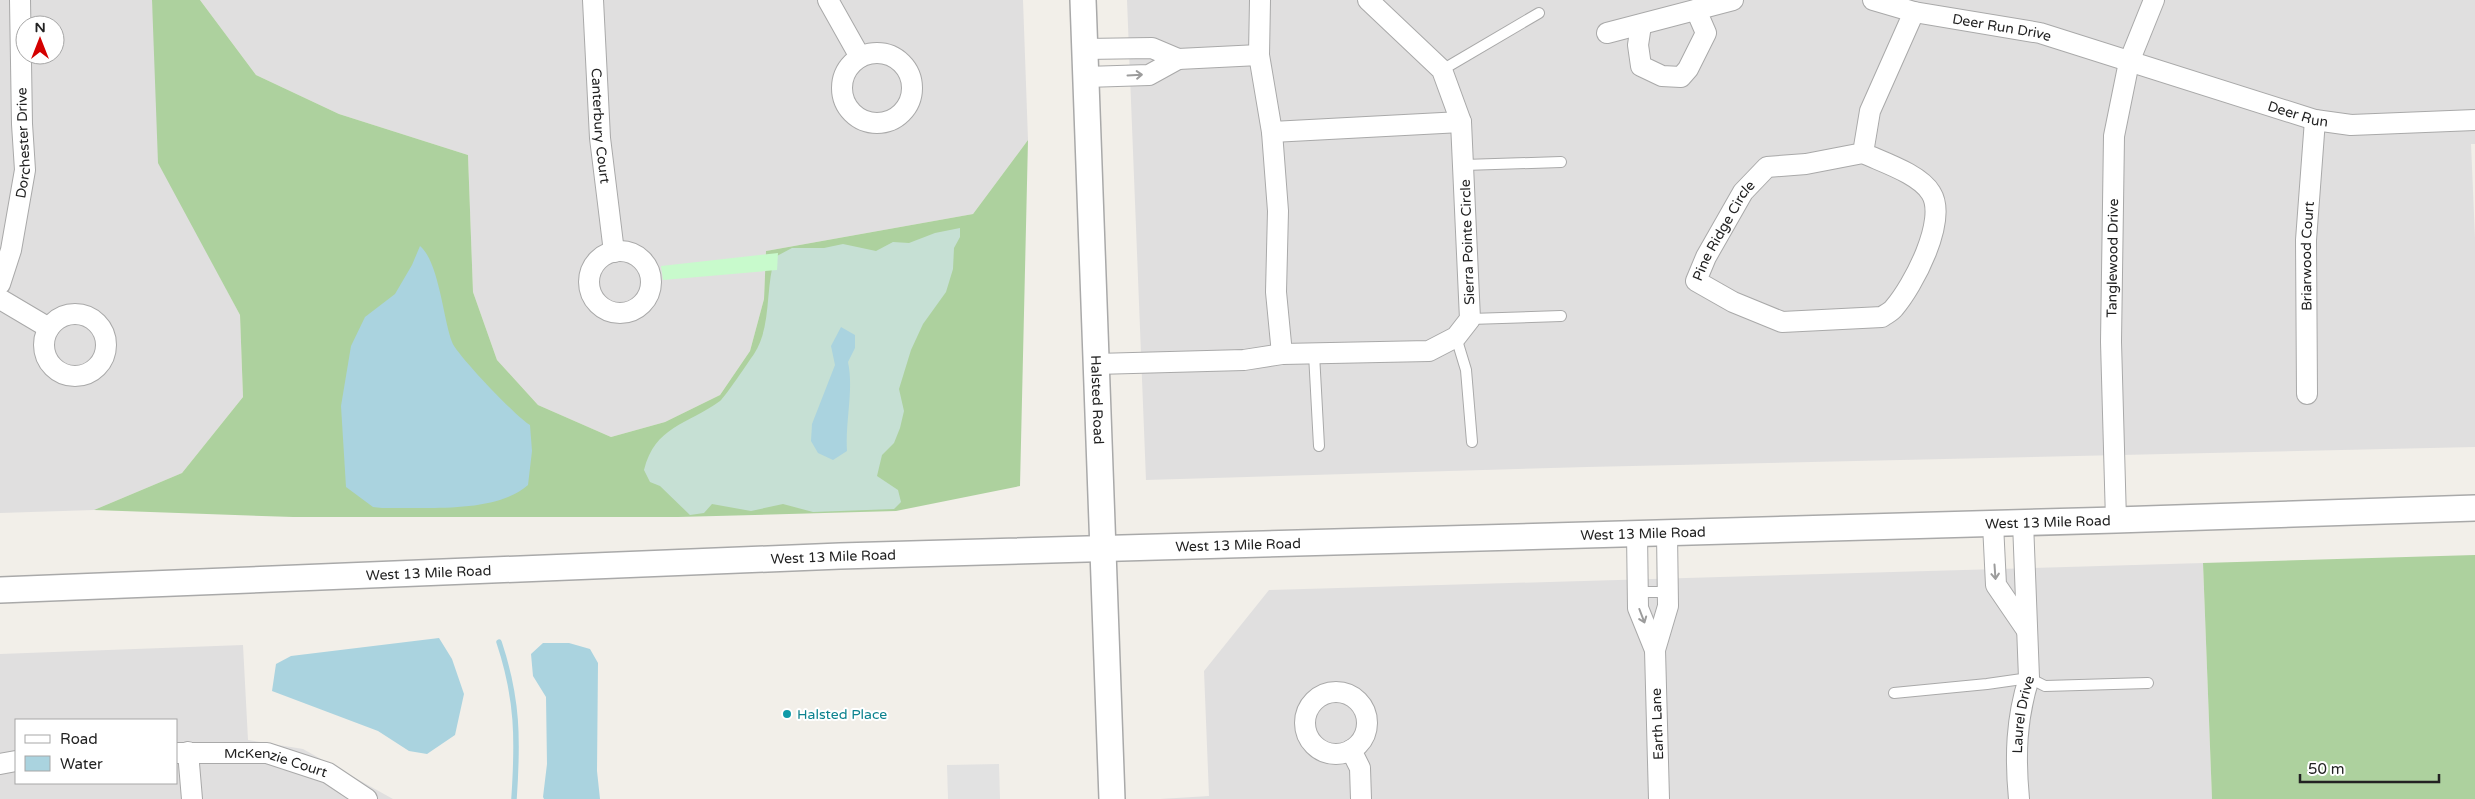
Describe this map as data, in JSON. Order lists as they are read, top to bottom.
{
  "streets": {
    "street": [
      "Deer Run Drive",
      "Deer Run",
      "Canterbury Court",
      "Dorchester Drive",
      "Pine Ridge Circle",
      "Sierra Pointe Circle",
      "Tanglewood Drive",
      "Briarwood Court",
      "Halsted Road",
      "West 13 Mile Road",
      "Laurel Drive",
      "Earth Lane",
      "McKenzie Court"
    ]
  },
  "crossings": [
    ["Deer Run Drive", "Deer Run"],
    ["Deer Run Drive", "Tanglewood Drive"],
    ["Deer Run", "Tanglewood Drive"],
    ["Deer Run", "Briarwood Court"],
    ["Sierra Pointe Circle", "Halsted Road"],
    ["Tanglewood Drive", "West 13 Mile Road"],
    ["Halsted Road", "West 13 Mile Road"],
    ["West 13 Mile Road", "Laurel Drive"],
    ["West 13 Mile Road", "Earth Lane"]
  ],
  "places": ["Halsted Place"],
  "legend": ["Road", "Water"],
  "scale_bar": "50 m",
  "north": "top"
}
